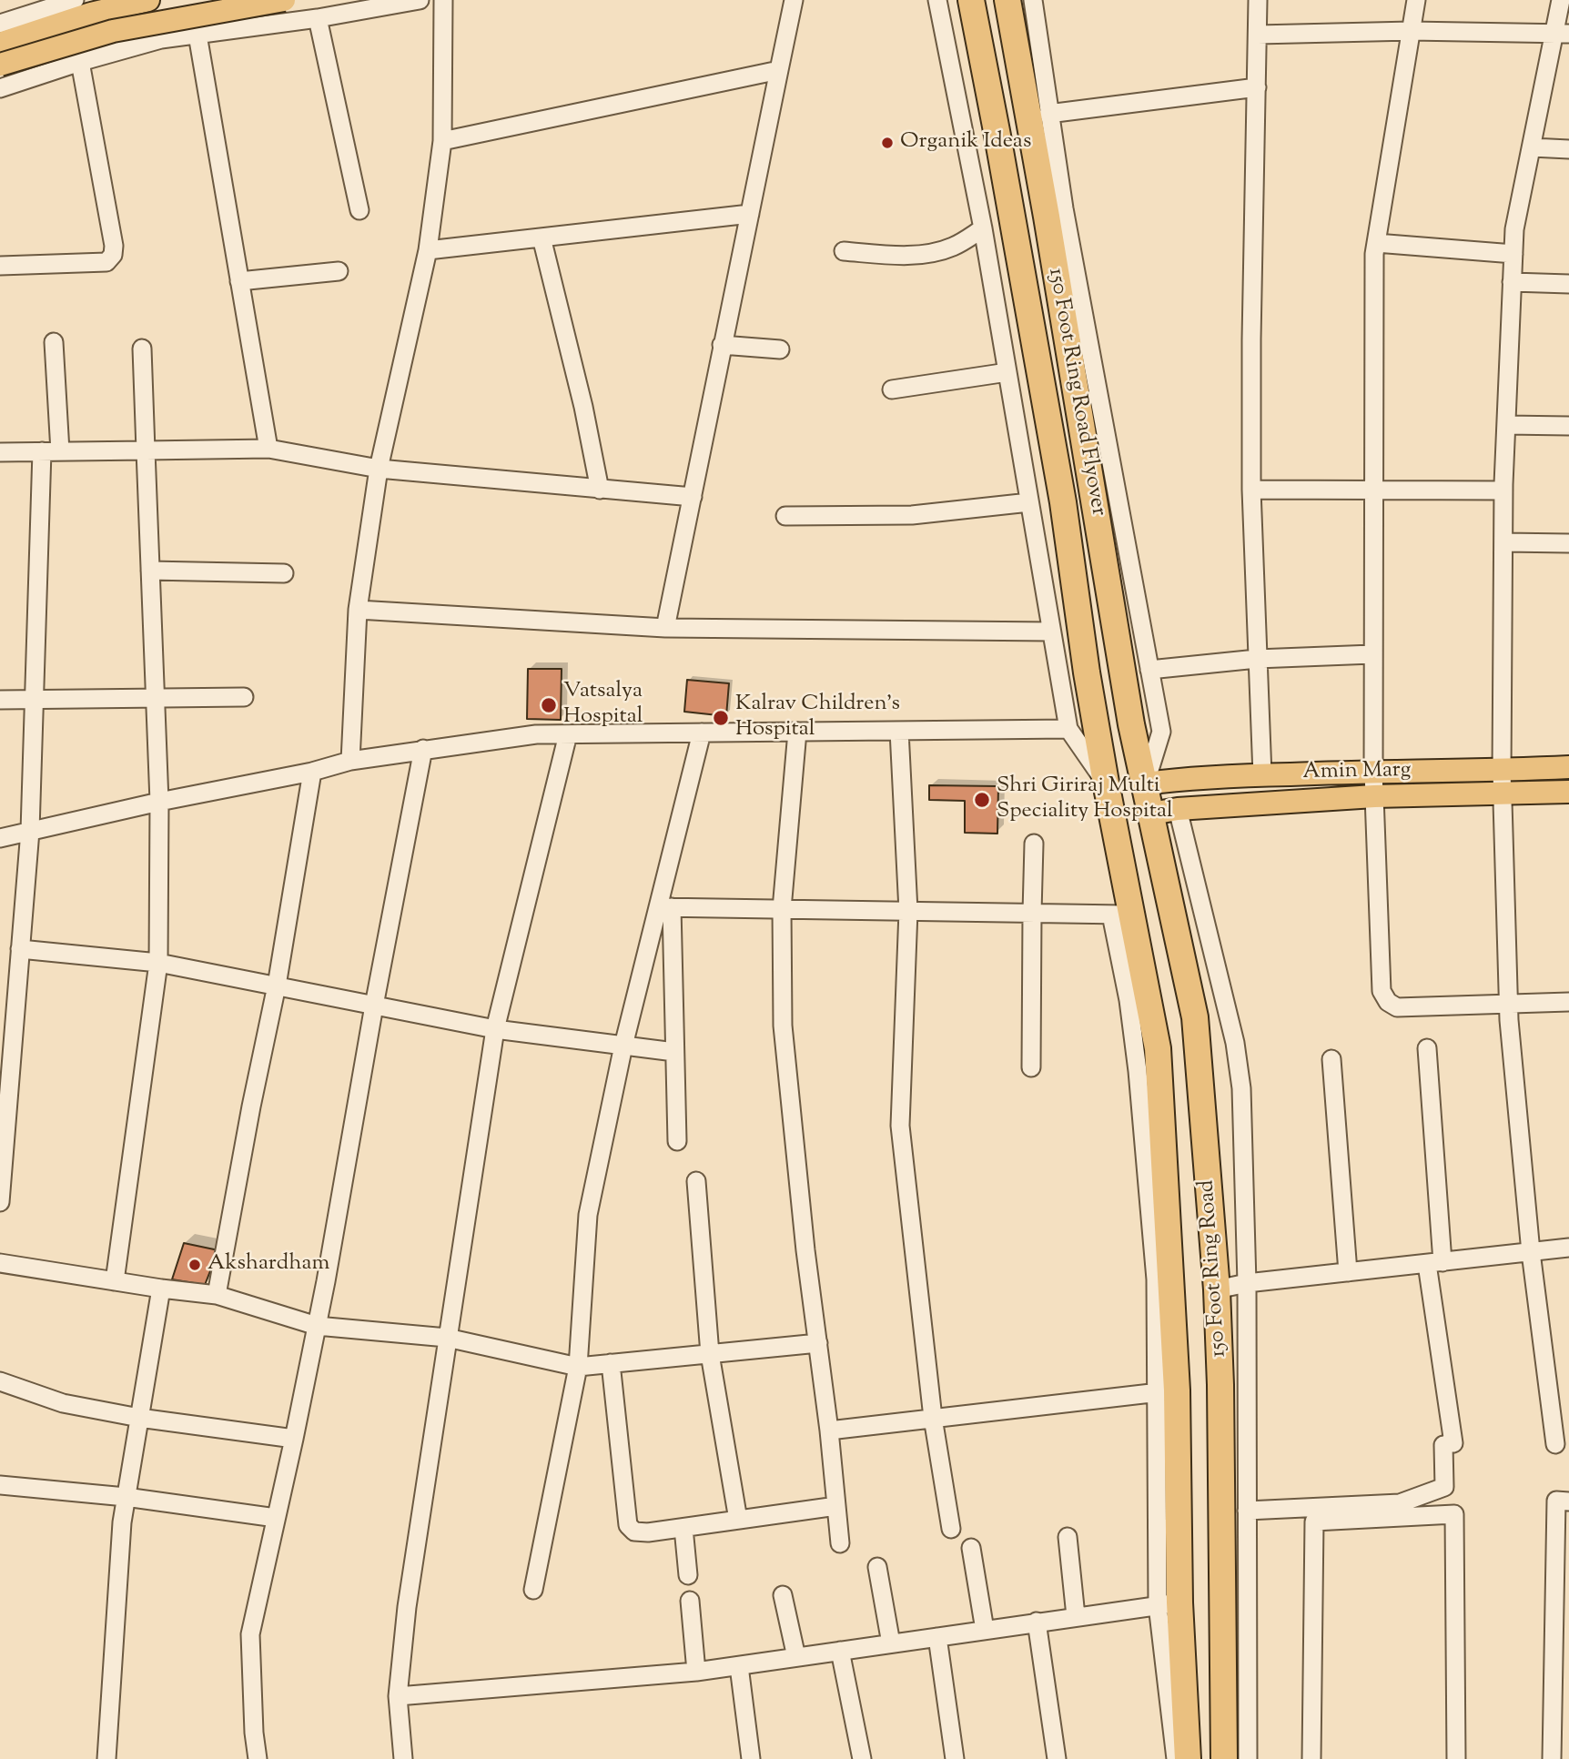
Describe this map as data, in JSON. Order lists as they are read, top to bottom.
{
  "streets": {
    "highway": ["150 Foot Ring Road Flyover", "150 Foot Ring Road"],
    "main road": ["Amin Marg"]
  },
  "crossings": [
    ["150 Foot Ring Road Flyover", "Amin Marg"],
    ["150 Foot Ring Road Flyover", "150 Foot Ring Road"],
    ["Amin Marg", "150 Foot Ring Road"]
  ],
  "places": [
    "Organik Ideas",
    "Vatsalya Hospital",
    "Kalrav Children's Hospital",
    "Shri Giriraj Multi Speciality Hospital",
    "Akshardham"
  ]
}
